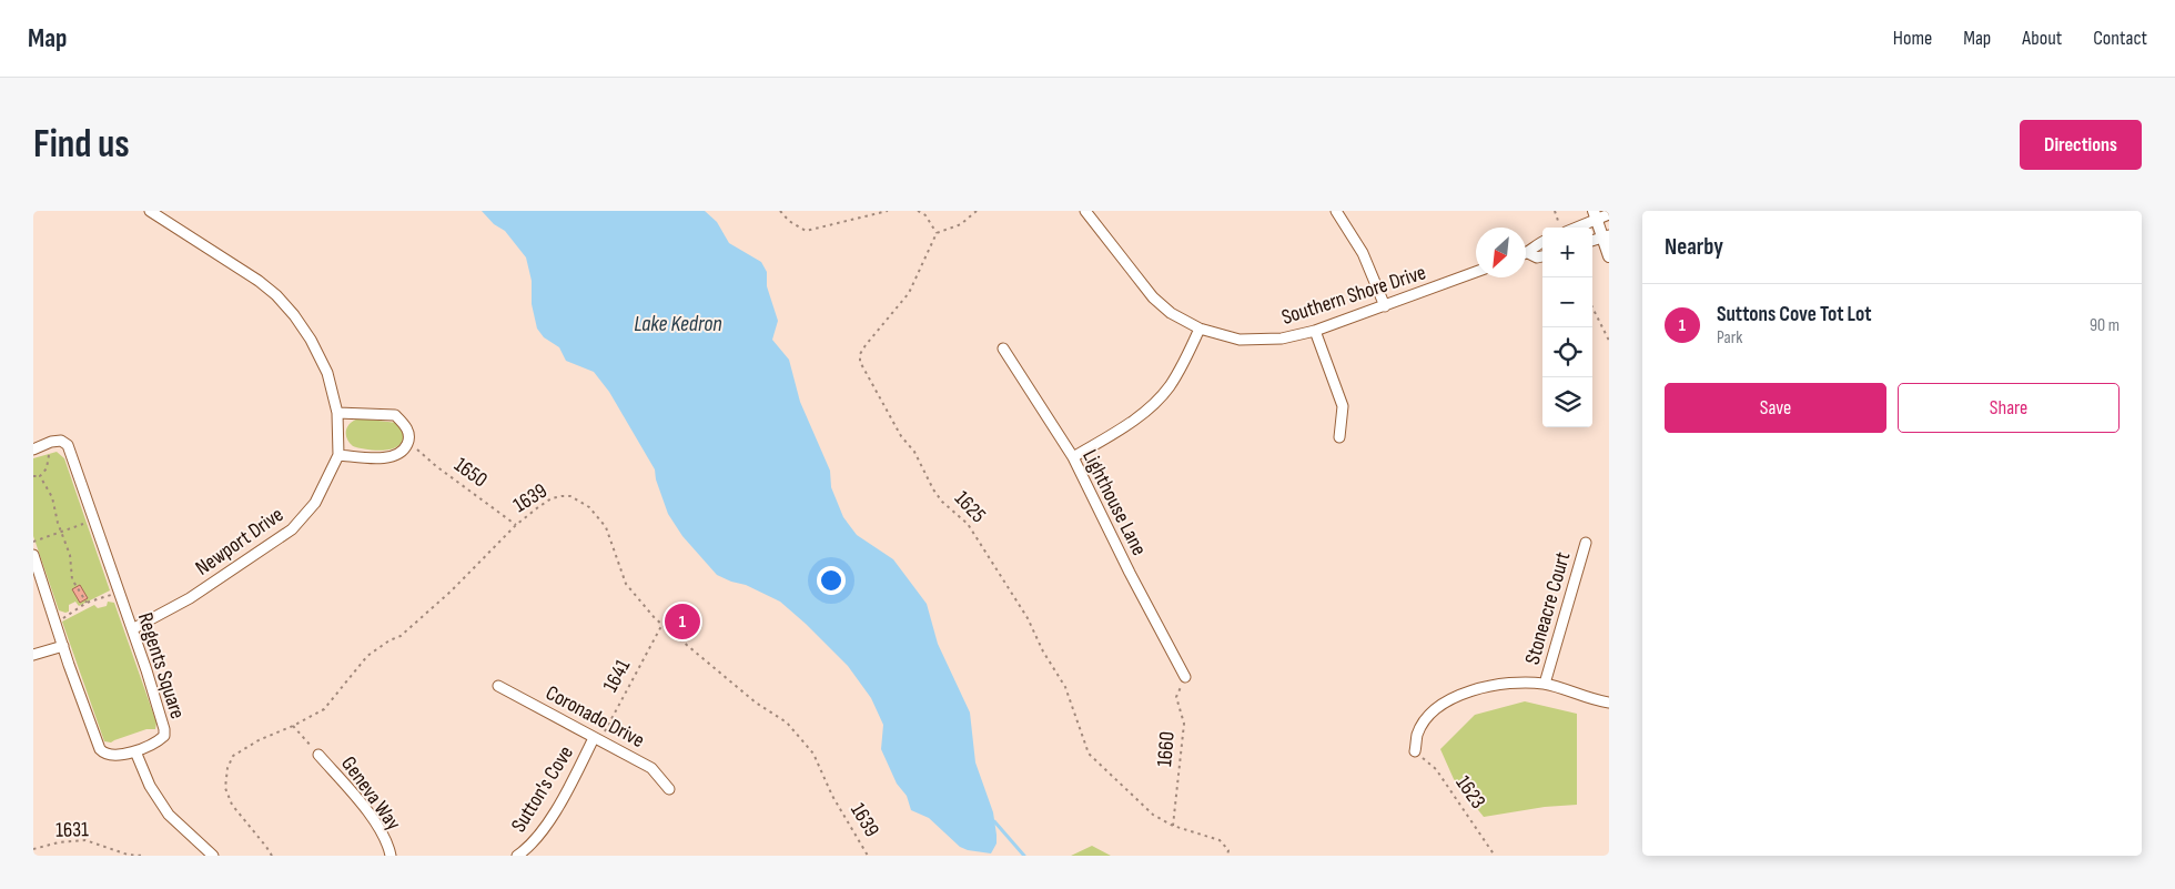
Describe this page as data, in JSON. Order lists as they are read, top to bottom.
{
  "streets": {
    "street": [
      "Southern Shore Drive",
      "Lighthouse Lane",
      "Newport Drive",
      "Stoneacre Court",
      "Regents Square",
      "Coronado Drive",
      "Sutton's Cove",
      "Geneva Way"
    ],
    "path": [
      "1650",
      "1639",
      "1625",
      "1641",
      "1660",
      "1623",
      "1631"
    ]
  },
  "crossings": [
    ["1650", "1639"],
    ["1639", "1641"],
    ["Lighthouse Lane", "1660"],
    ["1625", "1660"],
    ["Newport Drive", "Regents Square"],
    ["1641", "Coronado Drive"],
    ["1641", "Sutton's Cove"],
    ["Coronado Drive", "Sutton's Cove"]
  ],
  "water": ["Lake Kedron"],
  "north": "bottom left",
  "page": {
    "header": "Map",
    "nav": [
      "Home",
      "Map",
      "About",
      "Contact"
    ],
    "buttons": [
      "Directions",
      ["Save", "Share"]
    ],
    "title": "Find us",
    "heading": "Nearby",
    "map_buttons": ["+", "−"],
    "list": [
      {
        "mark": "1",
        "name": "Suttons Cove Tot Lot",
        "note": "Park",
        "value": "90 m"
      }
    ],
    "pins": "1"
  }
}
